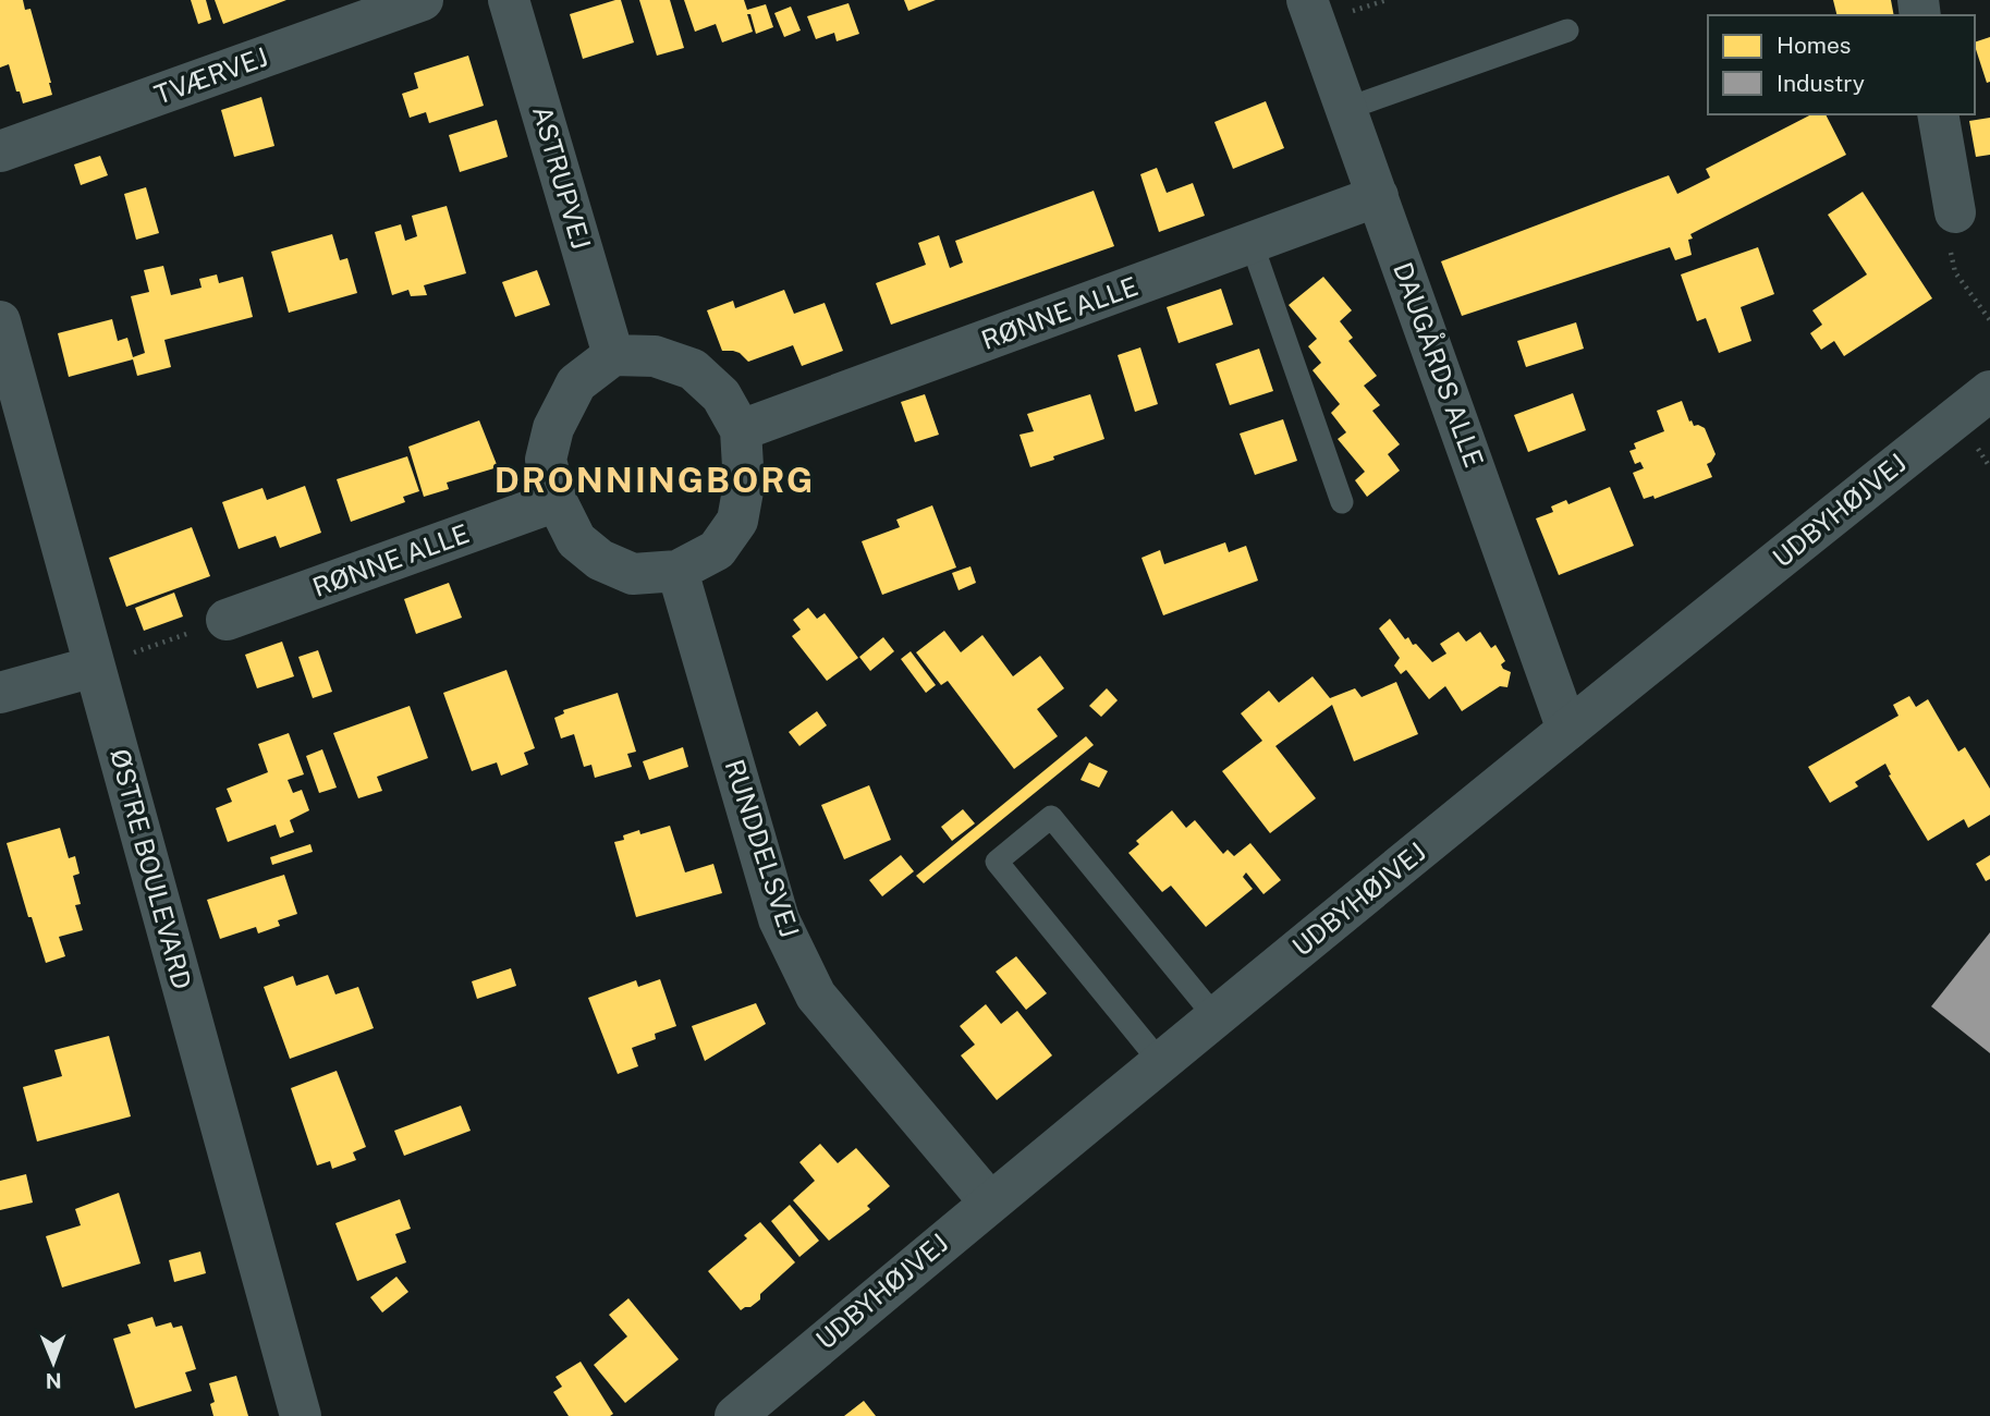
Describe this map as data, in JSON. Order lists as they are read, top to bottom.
{
  "streets": {
    "street": [
      "TVÆRVEJ",
      "ASTRUPVEJ",
      "RØNNE ALLE",
      "DAUGÅRDS ALLE",
      "UDBYHØJVEJ",
      "RUNDDELSVEJ",
      "ØSTRE BOULEVARD"
    ]
  },
  "crossings": [
    ["ASTRUPVEJ", "RØNNE ALLE"],
    ["ASTRUPVEJ", "RUNDDELSVEJ"],
    ["RØNNE ALLE", "DAUGÅRDS ALLE"],
    ["RØNNE ALLE", "RUNDDELSVEJ"],
    ["DAUGÅRDS ALLE", "UDBYHØJVEJ"],
    ["UDBYHØJVEJ", "RUNDDELSVEJ"]
  ],
  "districts": ["DRONNINGBORG"],
  "legend": ["Homes", "Industry"],
  "north": "bottom"
}
